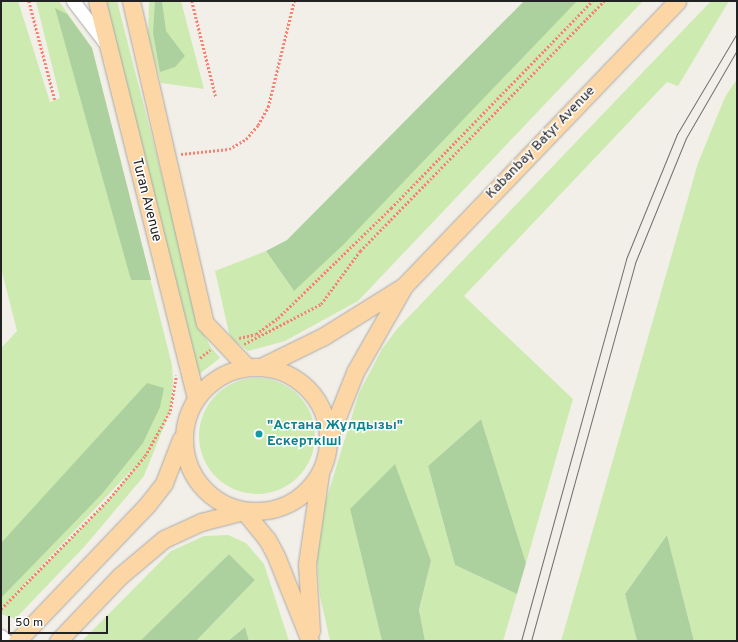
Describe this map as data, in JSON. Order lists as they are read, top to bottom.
{
  "streets": {
    "main road": ["Kabanbay Batyr Avenue", "Turan Avenue"]
  },
  "crossings": [
    ["Kabanbay Batyr Avenue", "Turan Avenue"]
  ],
  "places": ["\"Астана Жұлдызы\" Ескерткіші"],
  "scale_bar": "50 m"
}
